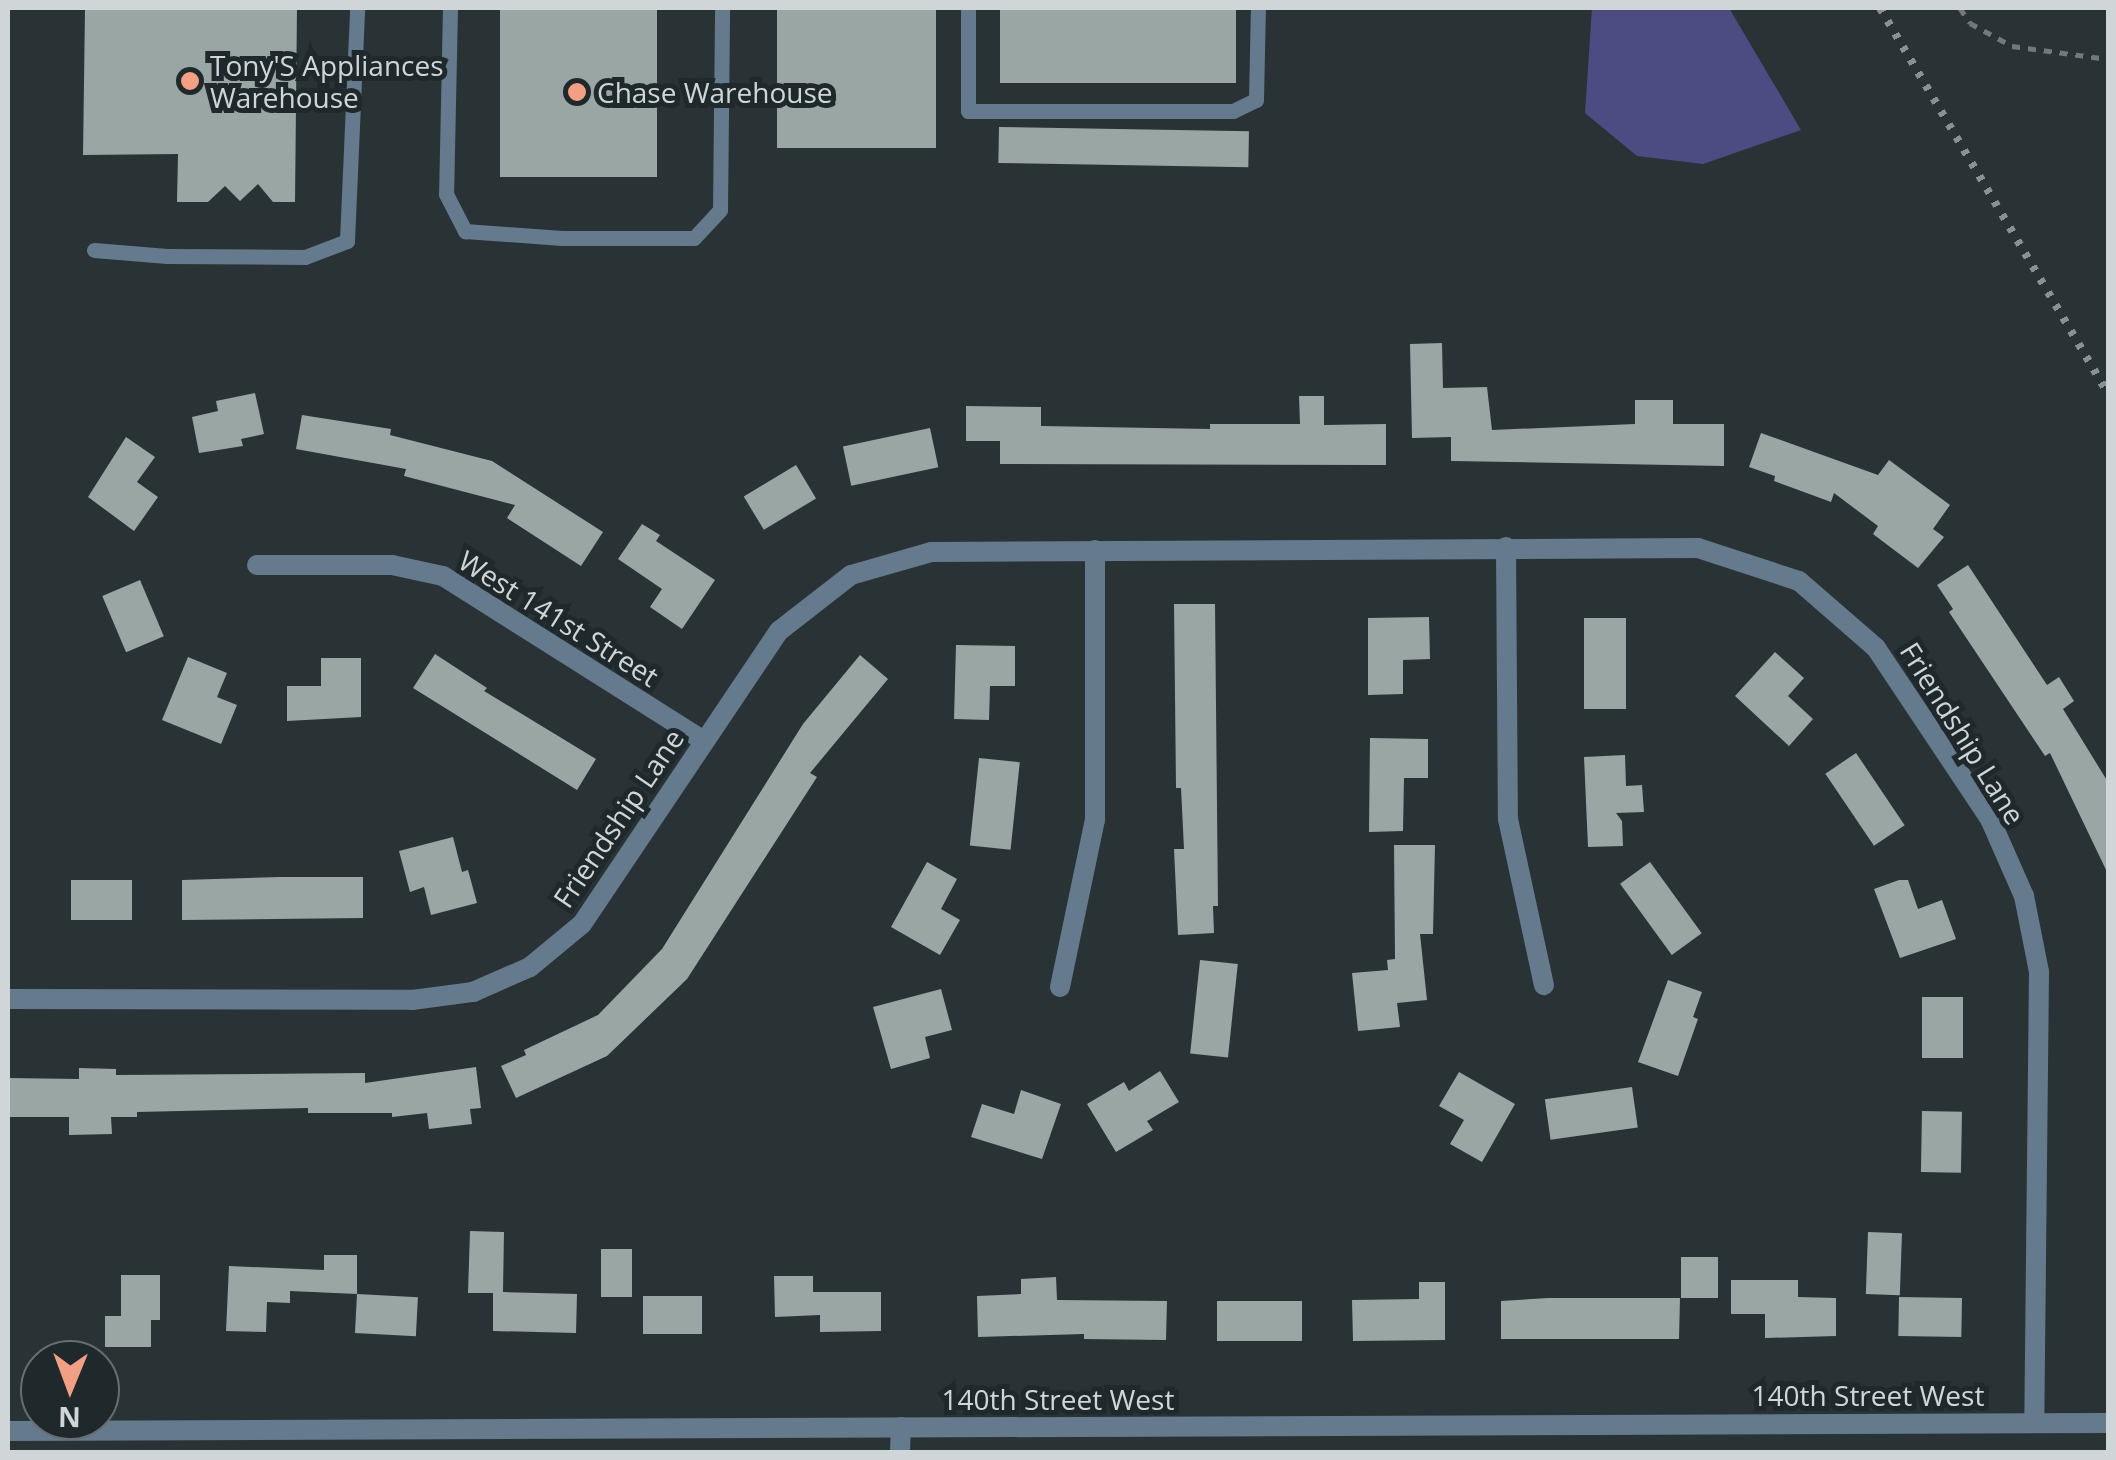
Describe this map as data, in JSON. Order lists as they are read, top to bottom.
{
  "streets": {
    "street": ["West 141st Street", "Friendship Lane", "140th Street West"]
  },
  "crossings": [
    ["West 141st Street", "Friendship Lane"],
    ["Friendship Lane", "140th Street West"]
  ],
  "places": ["Tony'S Appliances Warehouse", "Chase Warehouse"],
  "north": "bottom"
}
